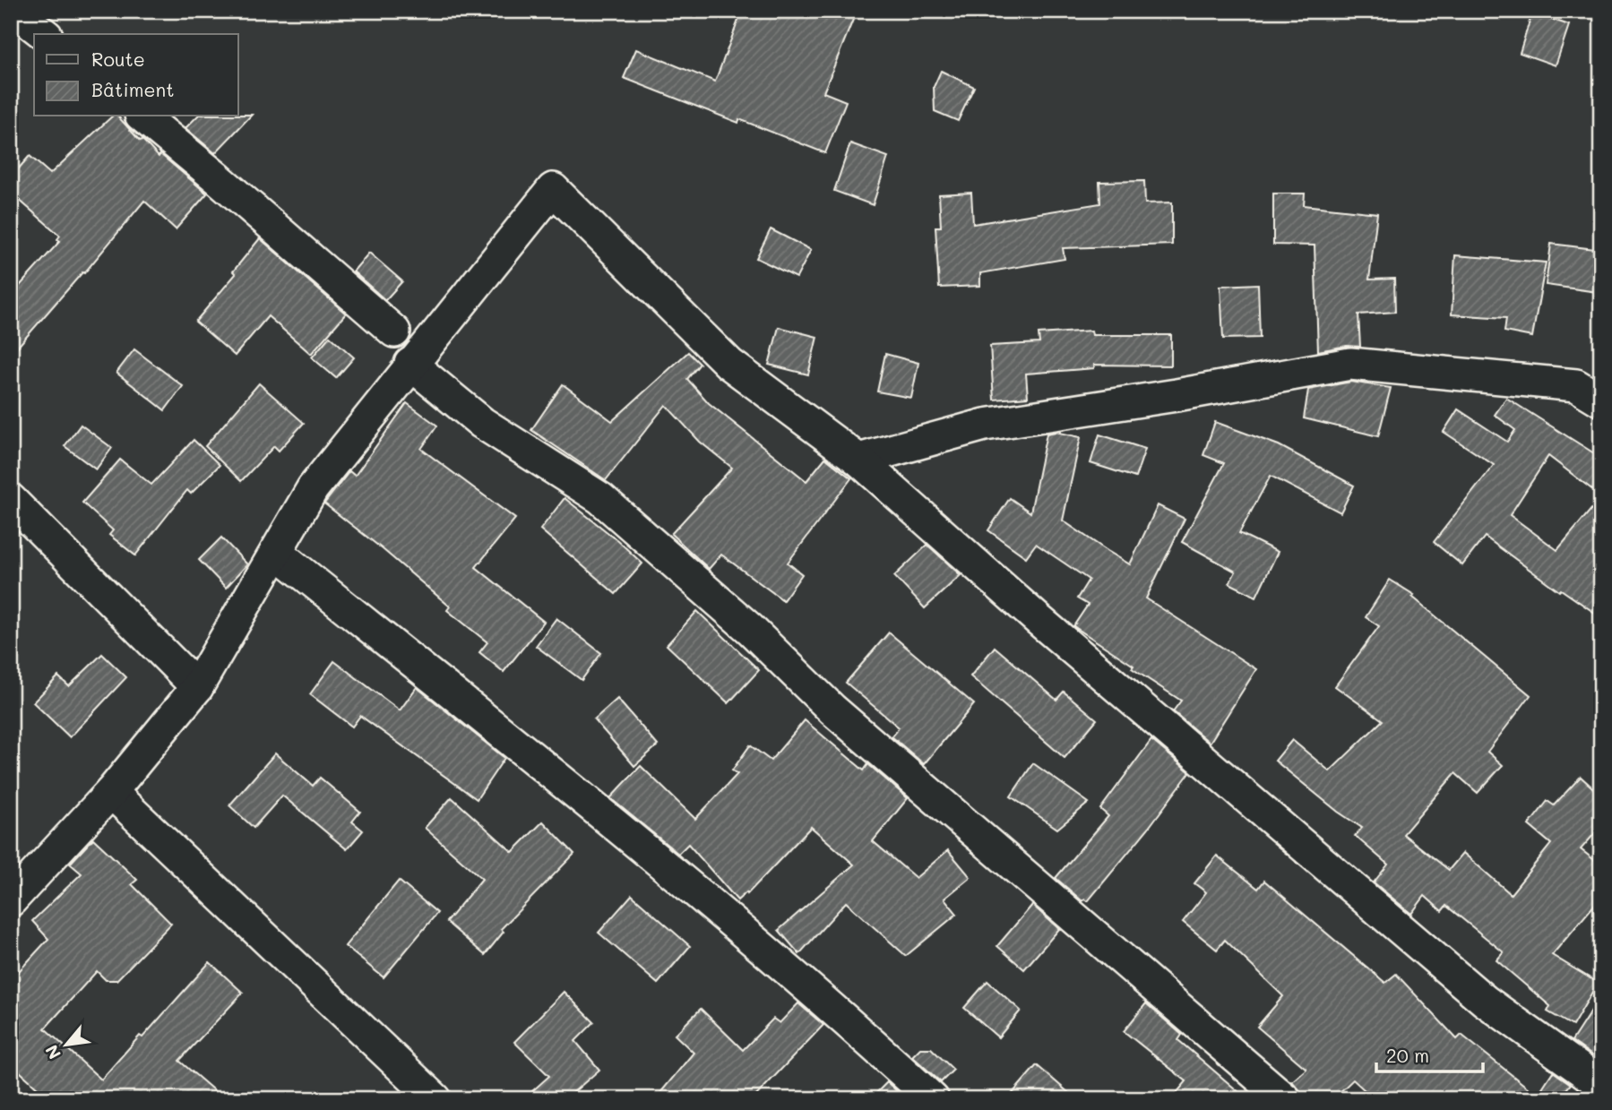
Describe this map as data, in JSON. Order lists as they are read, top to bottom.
{
  "legend": ["Route", "Bâtiment"],
  "scale_bar": "20 m",
  "north": "bottom left"
}
